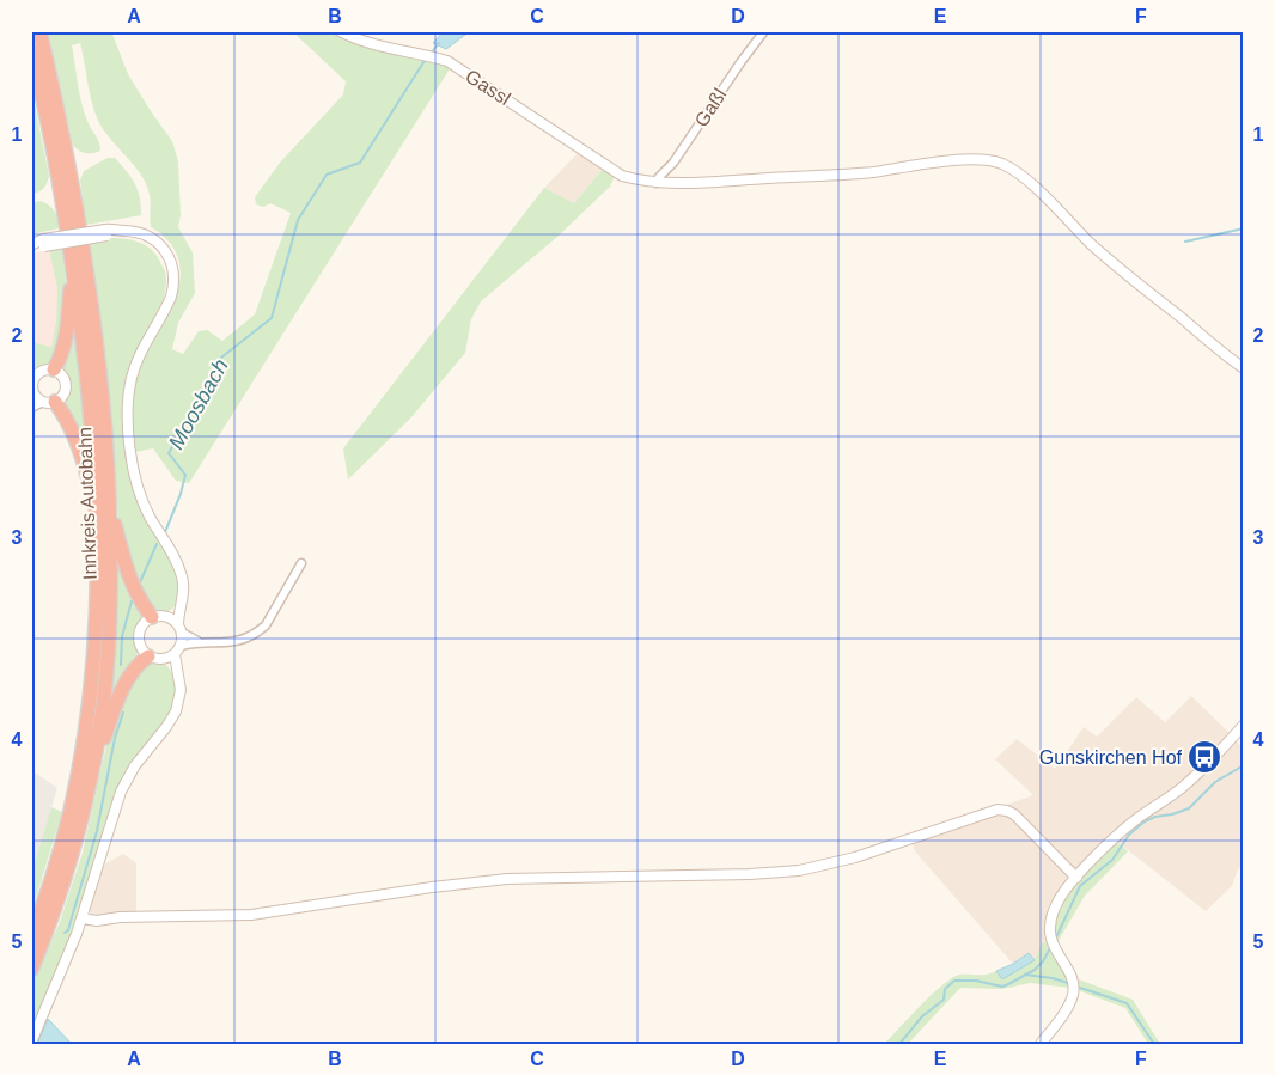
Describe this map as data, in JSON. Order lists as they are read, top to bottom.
{
  "streets": {
    "highway": ["Innkreis Autobahn"],
    "street": ["Gassl", "Gaßl"]
  },
  "crossings": [
    ["Gassl", "Gaßl"]
  ],
  "water": ["Moosbach"],
  "places": {
    "bus stop": ["Gunskirchen Hof"]
  },
  "grid": {
    "columns": [
      "A",
      "B",
      "C",
      "D",
      "E",
      "F"
    ],
    "rows": [
      "1",
      "2",
      "3",
      "4",
      "5"
    ]
  }
}
